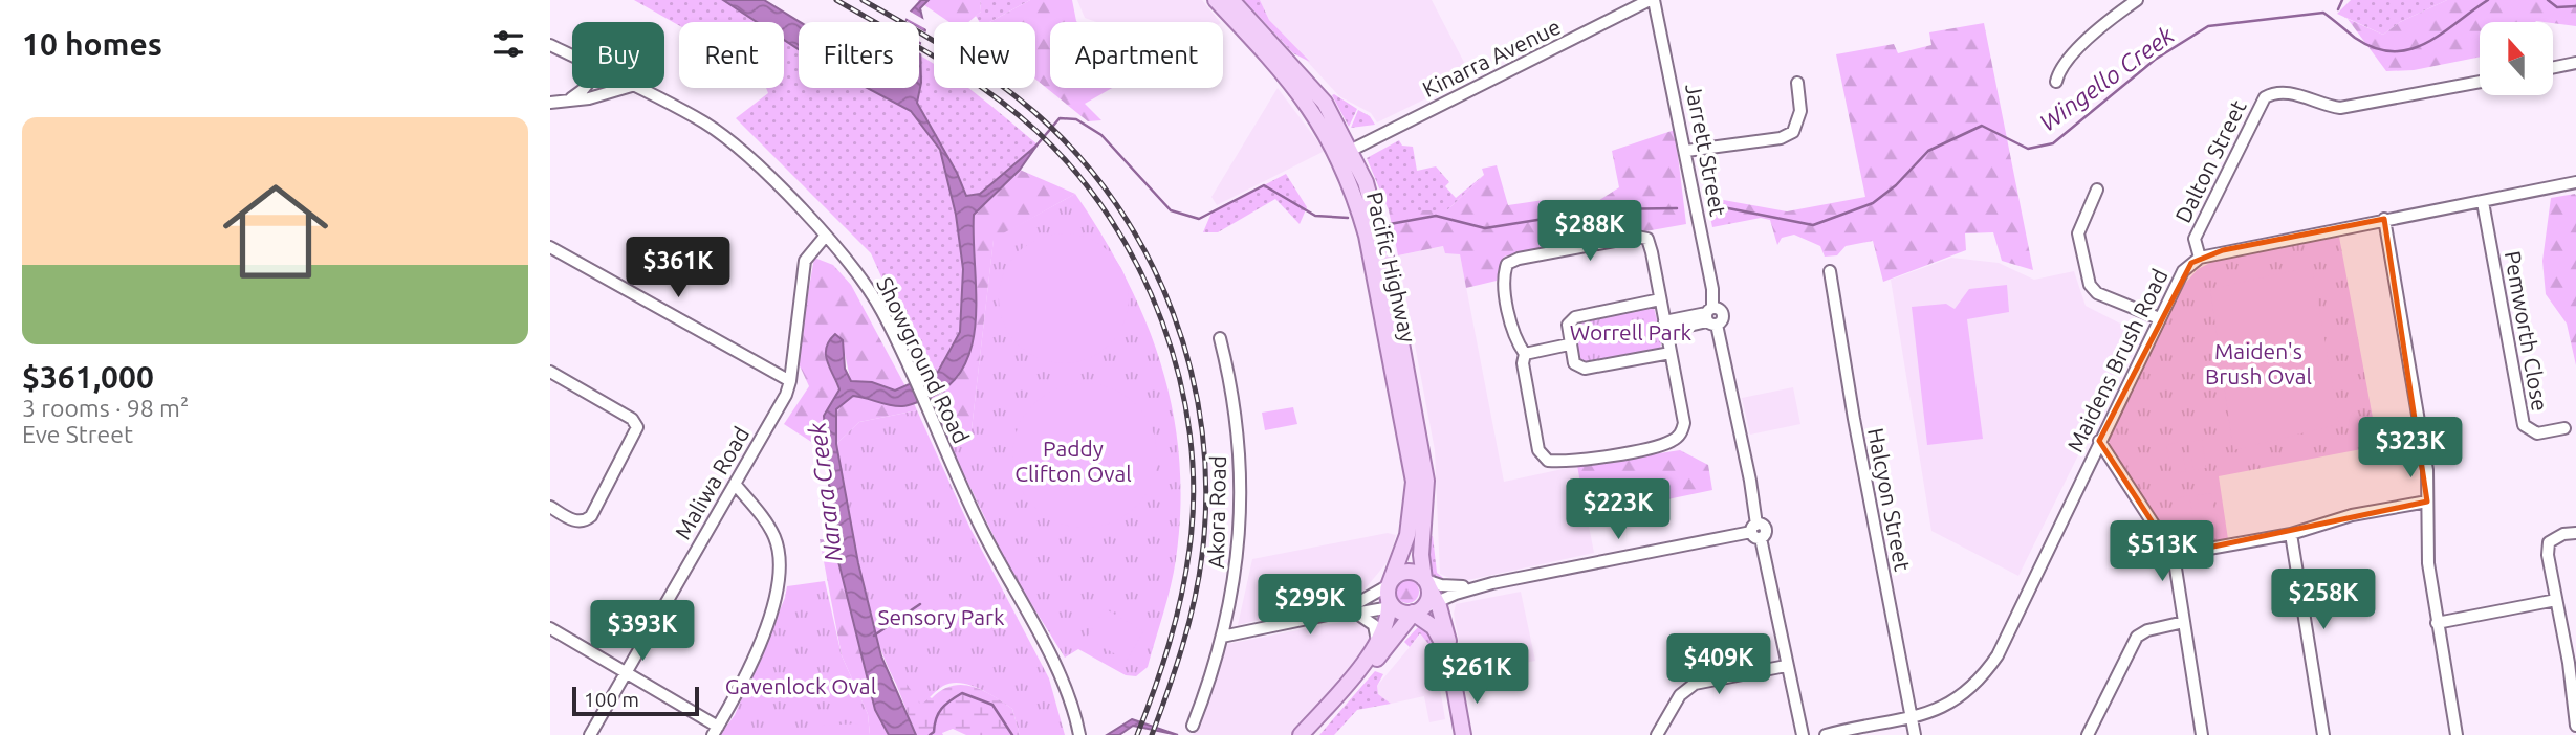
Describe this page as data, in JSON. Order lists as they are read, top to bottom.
{
  "streets": {
    "main road": ["Pacific Highway"],
    "street": [
      "Kinarra Avenue",
      "Jarrett Street",
      "Dalton Street",
      "Pemworth Close",
      "Showground Road",
      "Maidens Brush Road",
      "Maliwa Road",
      "Halcyon Street",
      "Akora Road"
    ]
  },
  "crossings": [
    ["Kinarra Avenue", "Jarrett Street"],
    ["Kinarra Avenue", "Pacific Highway"],
    ["Dalton Street", "Maidens Brush Road"],
    ["Pemworth Close", "Maidens Brush Road"],
    ["Showground Road", "Maliwa Road"],
    ["Maidens Brush Road", "Halcyon Street"]
  ],
  "water": ["Wingello Creek", "Narara Creek"],
  "parks": [
    "Worrell Park",
    "Maiden's Brush Oval",
    "Paddy Clifton Oval",
    "Sensory Park",
    "Gavenlock Oval"
  ],
  "scale_bar": "100 m",
  "north": "top",
  "page": {
    "heading": "10 homes",
    "chip": [
      "Buy",
      "Rent",
      "Filters",
      "New",
      "Apartment"
    ],
    "list": [
      {
        "name": "$361,000",
        "note": "3 rooms · 98 m² · Eve Street"
      }
    ],
    "price": [
      "$288K",
      "$361K",
      "$323K",
      "$223K",
      "$513K",
      "$258K",
      "$299K",
      "$393K",
      "$409K",
      "$261K"
    ],
    "scale": "100 m"
  }
}
